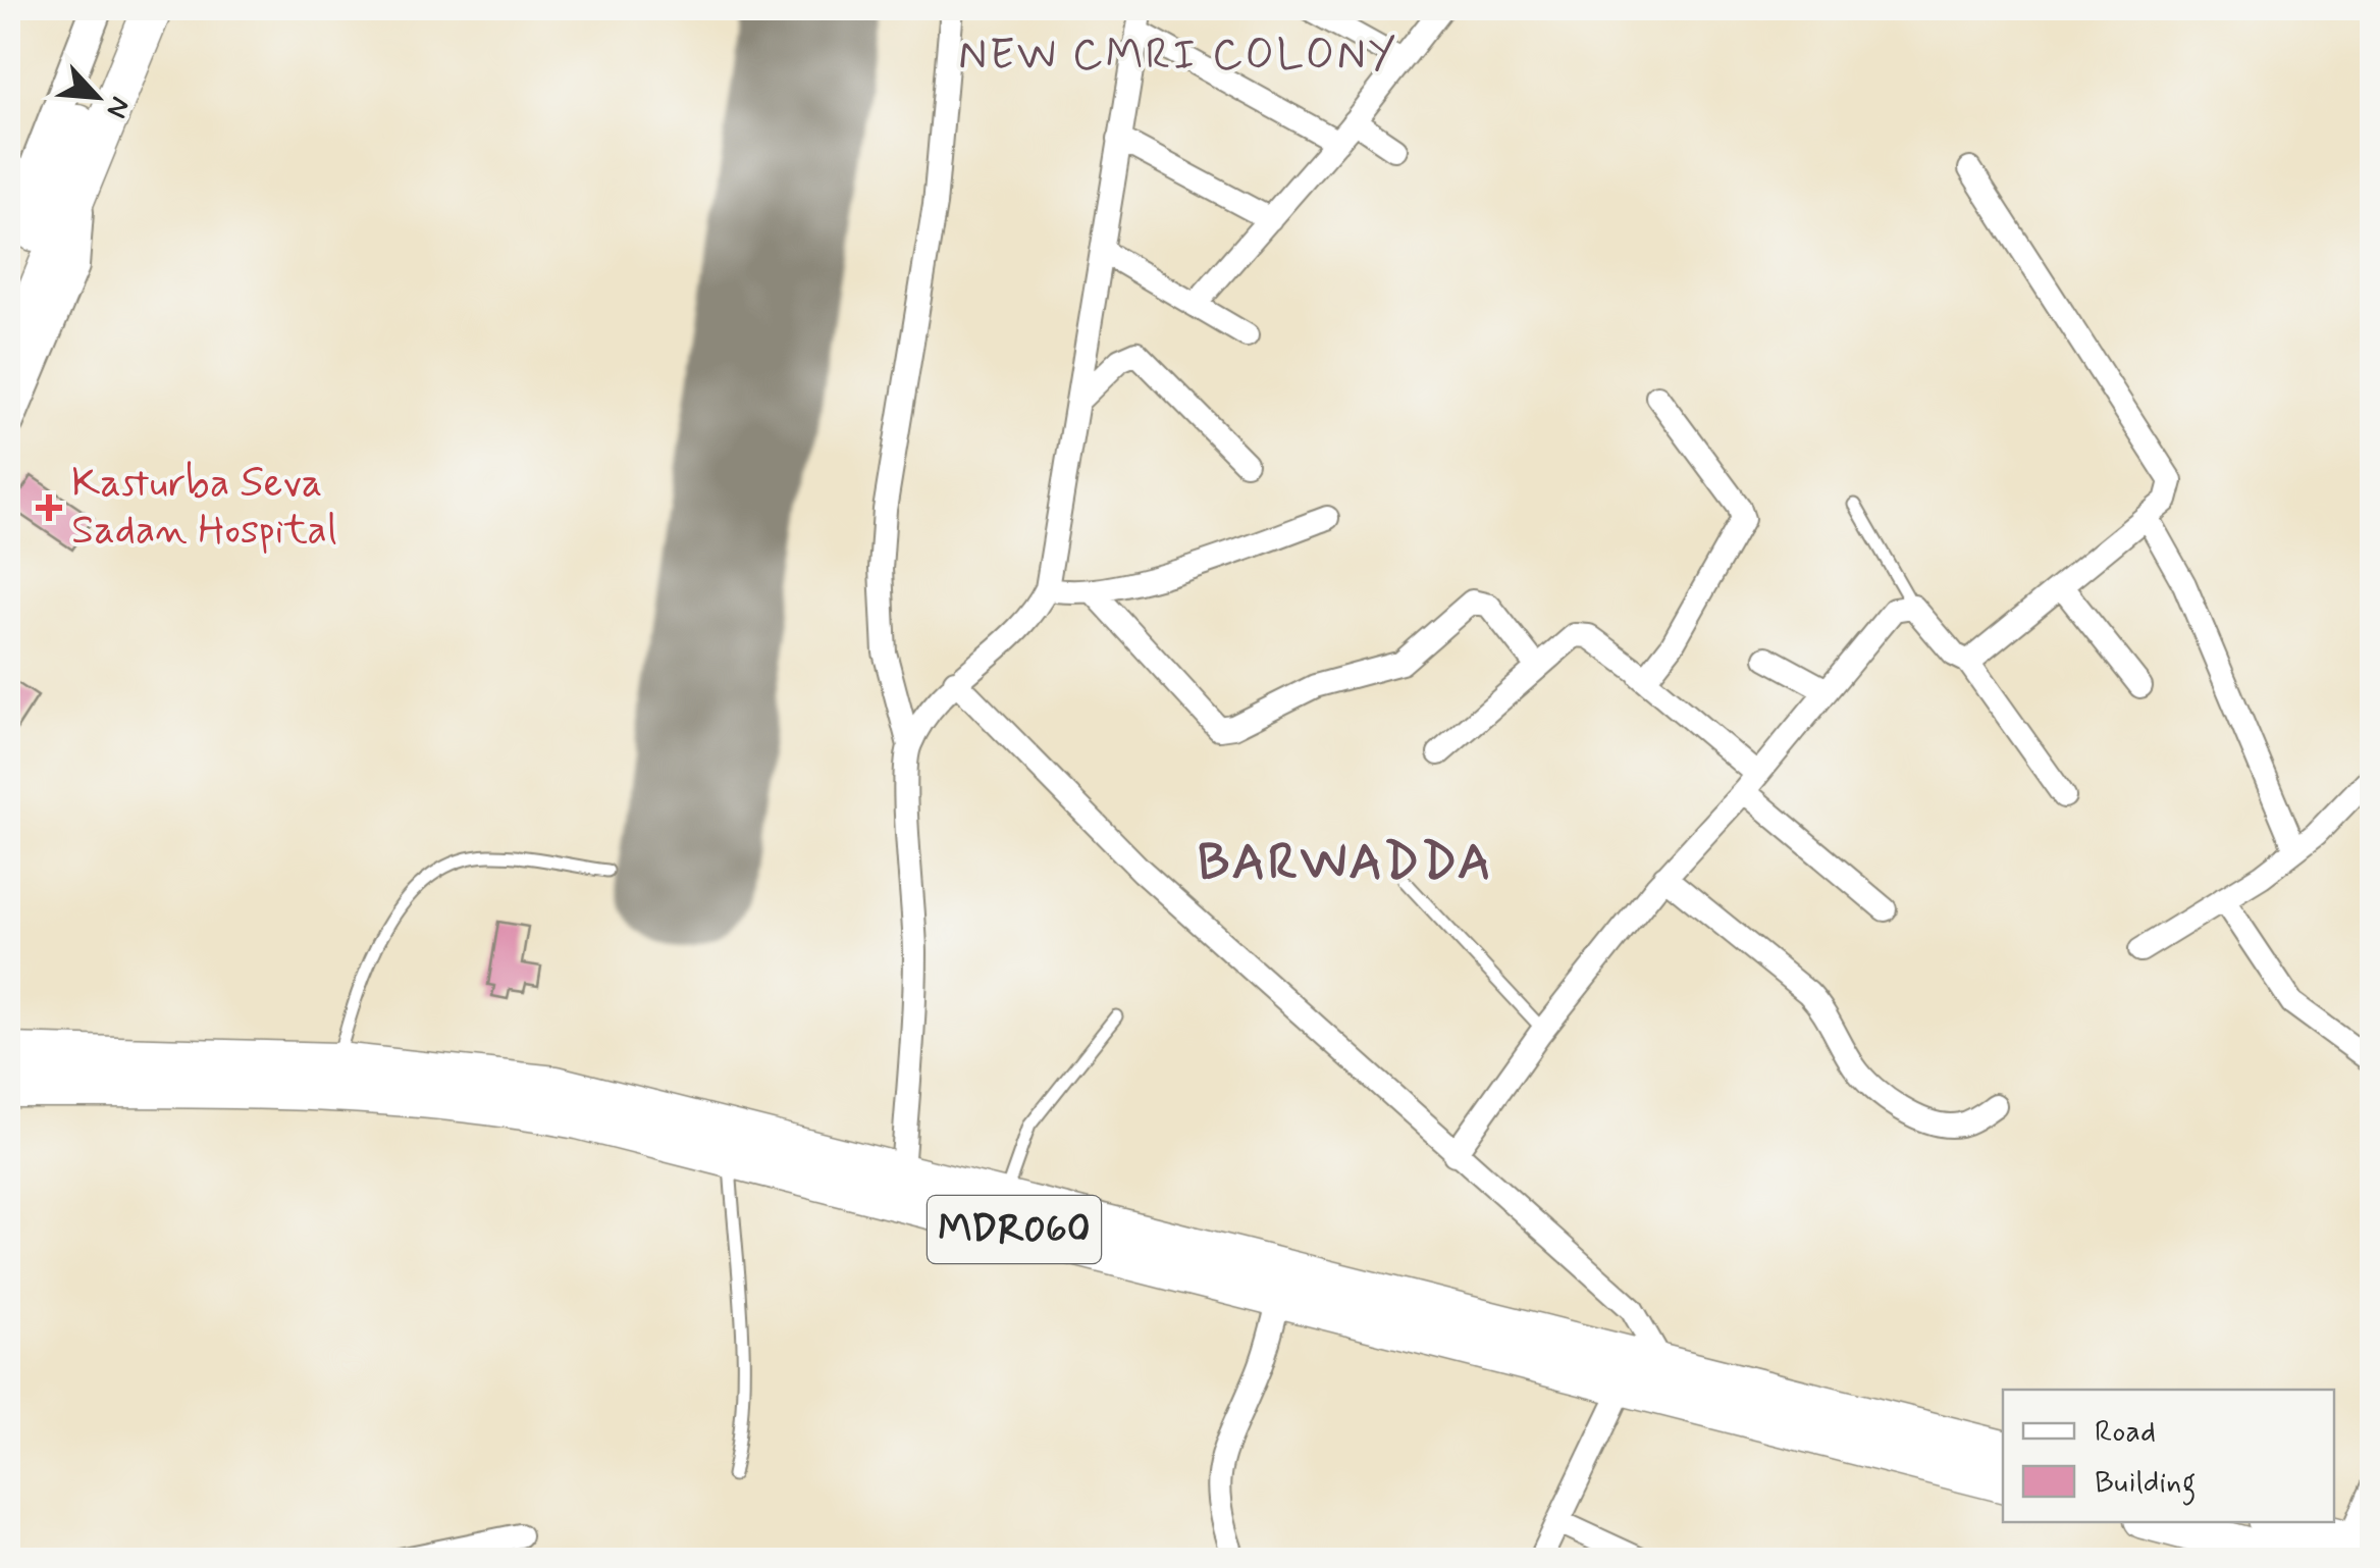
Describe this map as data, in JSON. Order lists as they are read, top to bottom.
{
  "streets": {
    "main road": ["MDR060"]
  },
  "districts": ["NEW CMRI COLONY", "BARWADDA"],
  "places": {
    "health": ["Kasturba Seva Sadan Hospital"]
  },
  "legend": ["Road", "Building"],
  "north": "bottom right"
}
